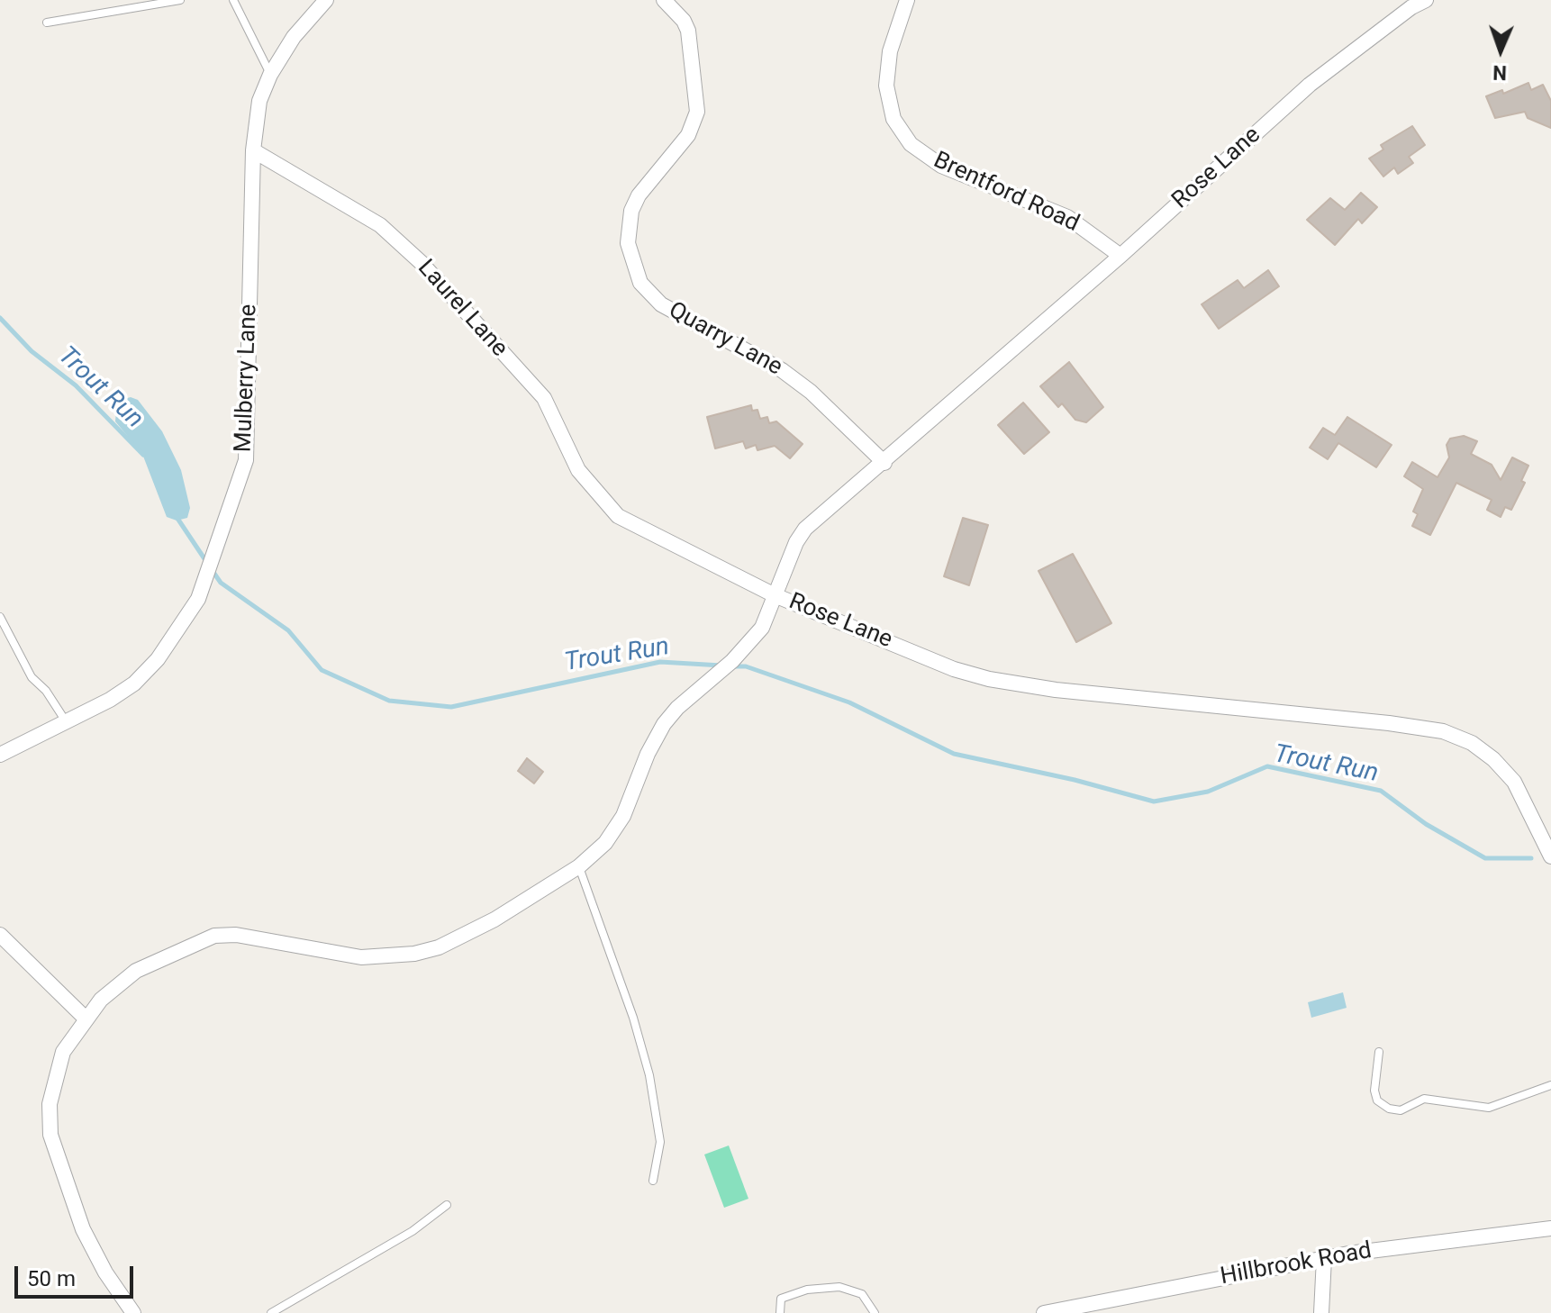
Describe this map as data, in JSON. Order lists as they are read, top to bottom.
{
  "streets": {
    "street": [
      "Rose Lane",
      "Brentford Road",
      "Laurel Lane",
      "Quarry Lane",
      "Mulberry Lane",
      "Hillbrook Road"
    ]
  },
  "crossings": [
    ["Rose Lane", "Brentford Road"],
    ["Rose Lane", "Laurel Lane"],
    ["Rose Lane", "Quarry Lane"],
    ["Laurel Lane", "Mulberry Lane"]
  ],
  "water": ["Trout Run"],
  "scale_bar": "50 m",
  "north": "bottom"
}
